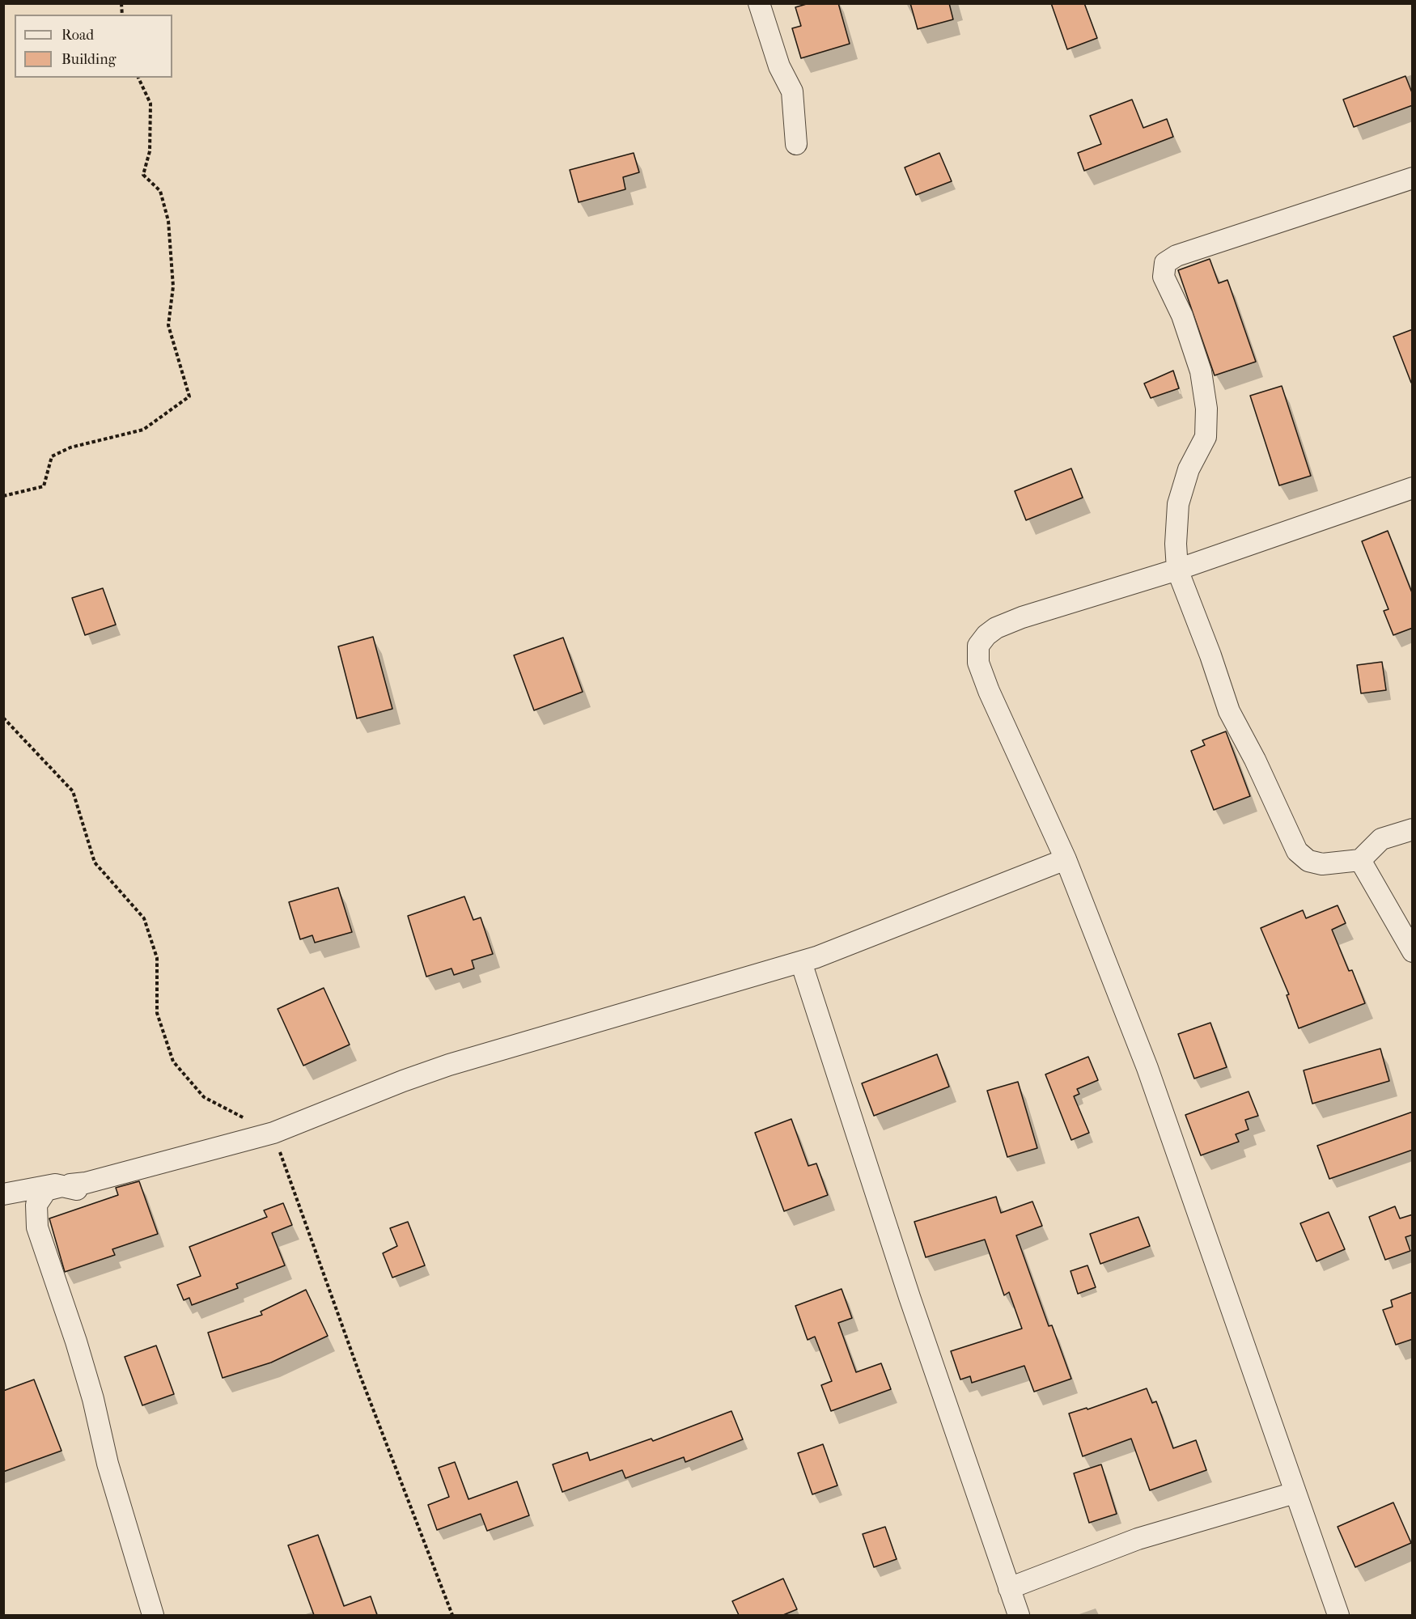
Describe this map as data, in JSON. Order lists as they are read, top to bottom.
{
  "legend": ["Road", "Building"]
}
